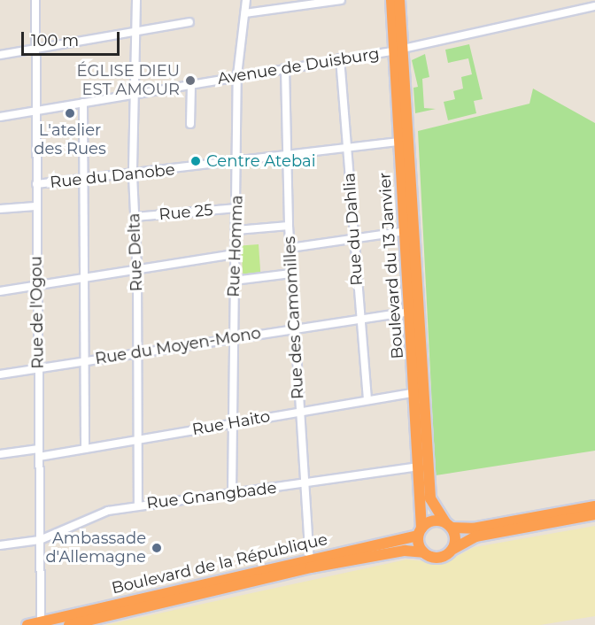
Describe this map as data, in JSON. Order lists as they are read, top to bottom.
{
  "streets": {
    "highway": ["Boulevard du 13 Janvier", "Boulevard de la République"],
    "street": [
      "Avenue de Duisburg",
      "Rue du Danobe",
      "Rue 25",
      "Rue du Dahlia",
      "Rue Homma",
      "Rue Delta",
      "Rue de l'Ogou",
      "Rue des Camomilles",
      "Rue du Moyen-Mono",
      "Rue Haito",
      "Rue Gnangbade"
    ]
  },
  "crossings": [
    ["Avenue de Duisburg", "Rue du Dahlia"],
    ["Avenue de Duisburg", "Rue Homma"],
    ["Avenue de Duisburg", "Rue Delta"],
    ["Avenue de Duisburg", "Boulevard du 13 Janvier"],
    ["Avenue de Duisburg", "Rue de l'Ogou"],
    ["Avenue de Duisburg", "Rue des Camomilles"],
    ["Rue du Danobe", "Rue du Dahlia"],
    ["Rue du Danobe", "Rue Homma"],
    ["Rue du Danobe", "Rue Delta"],
    ["Rue du Danobe", "Boulevard du 13 Janvier"],
    ["Rue du Danobe", "Rue de l'Ogou"],
    ["Rue du Danobe", "Rue des Camomilles"],
    ["Rue 25", "Rue Homma"],
    ["Rue 25", "Rue Delta"],
    ["Rue du Dahlia", "Rue du Moyen-Mono"],
    ["Rue du Dahlia", "Rue Haito"],
    ["Rue Homma", "Rue du Moyen-Mono"],
    ["Rue Homma", "Rue Haito"],
    ["Rue Homma", "Rue Gnangbade"],
    ["Rue Delta", "Rue du Moyen-Mono"],
    ["Rue Delta", "Rue Haito"],
    ["Rue Delta", "Rue Gnangbade"],
    ["Boulevard du 13 Janvier", "Rue du Moyen-Mono"],
    ["Boulevard du 13 Janvier", "Rue Haito"],
    ["Boulevard du 13 Janvier", "Rue Gnangbade"],
    ["Boulevard du 13 Janvier", "Boulevard de la République"],
    ["Rue de l'Ogou", "Rue du Moyen-Mono"],
    ["Rue de l'Ogou", "Rue Haito"],
    ["Rue de l'Ogou", "Rue Gnangbade"],
    ["Rue de l'Ogou", "Boulevard de la République"],
    ["Rue des Camomilles", "Rue du Moyen-Mono"],
    ["Rue des Camomilles", "Rue Haito"],
    ["Rue des Camomilles", "Rue Gnangbade"],
    ["Rue des Camomilles", "Boulevard de la République"]
  ],
  "places": [
    "ÉGLISE DIEU EST AMOUR",
    "L'atelier des Rues",
    "Centre Atebai",
    "Ambassade d'Allemagne"
  ],
  "scale_bar": "100 m"
}
